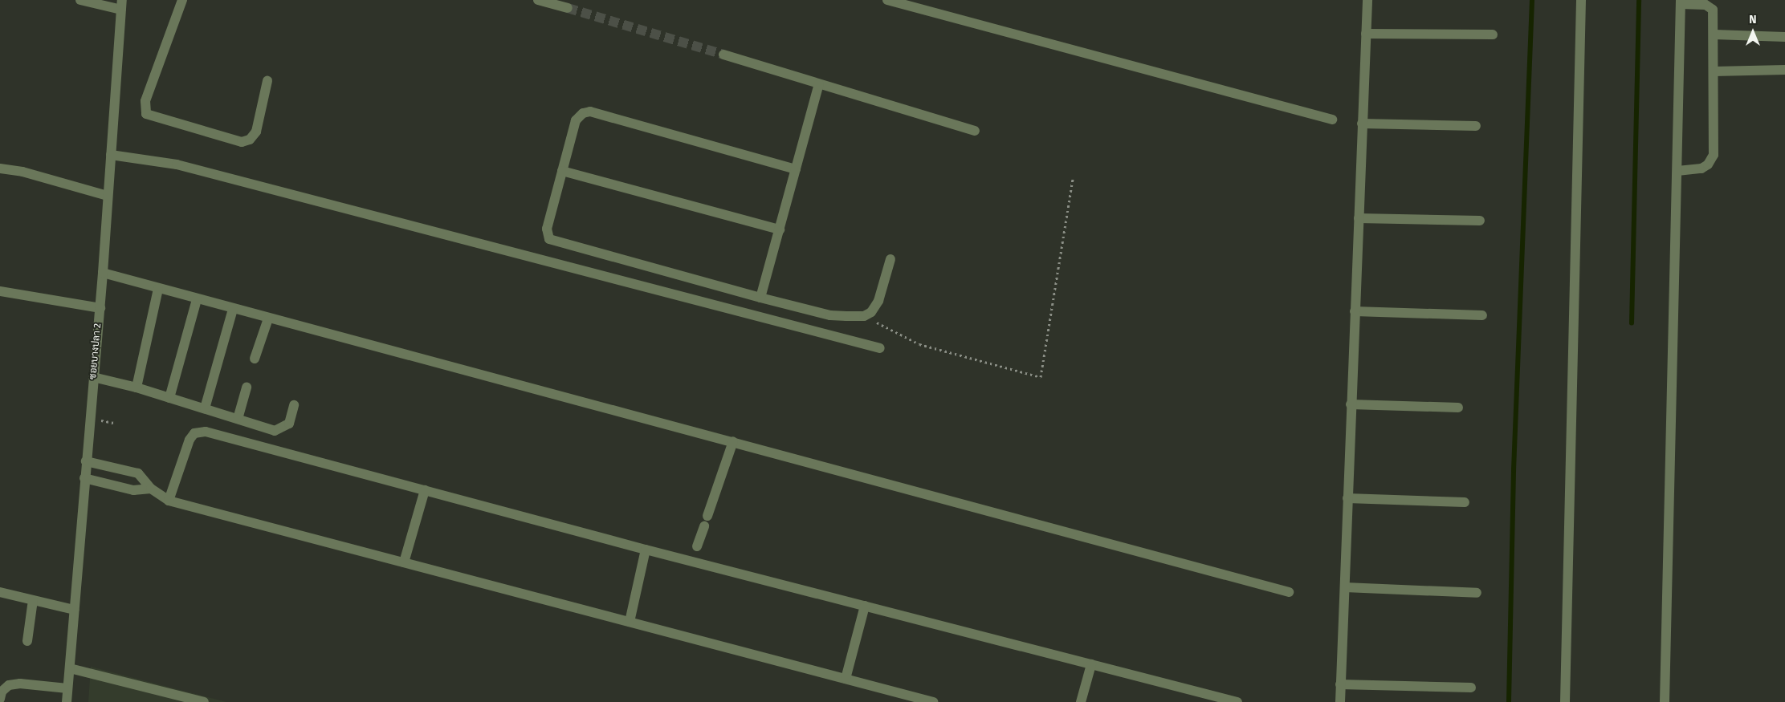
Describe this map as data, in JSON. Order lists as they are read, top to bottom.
{
  "streets": {
    "street": ["ซอยบางปลา 2"]
  },
  "north": "top"
}
